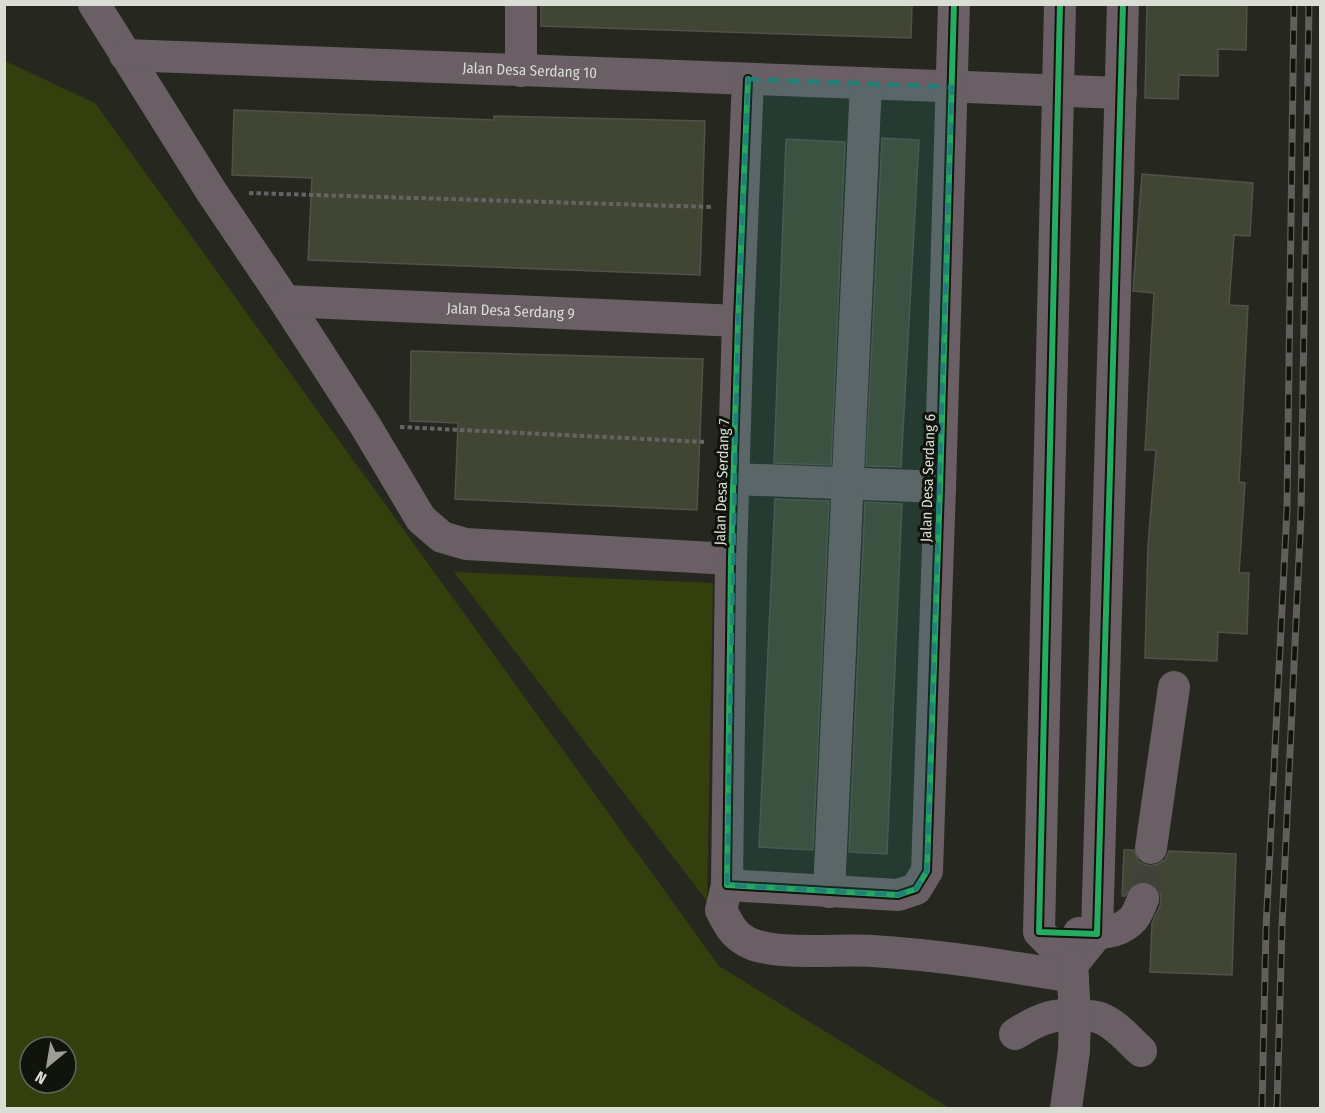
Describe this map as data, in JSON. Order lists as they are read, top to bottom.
{
  "streets": {
    "street": [
      "Jalan Desa Serdang 10",
      "Jalan Desa Serdang 9",
      "Jalan Desa Serdang 6",
      "Jalan Desa Serdang 7"
    ]
  },
  "crossings": [
    ["Jalan Desa Serdang 10", "Jalan Desa Serdang 6"],
    ["Jalan Desa Serdang 10", "Jalan Desa Serdang 7"],
    ["Jalan Desa Serdang 9", "Jalan Desa Serdang 7"]
  ],
  "north": "bottom left"
}
